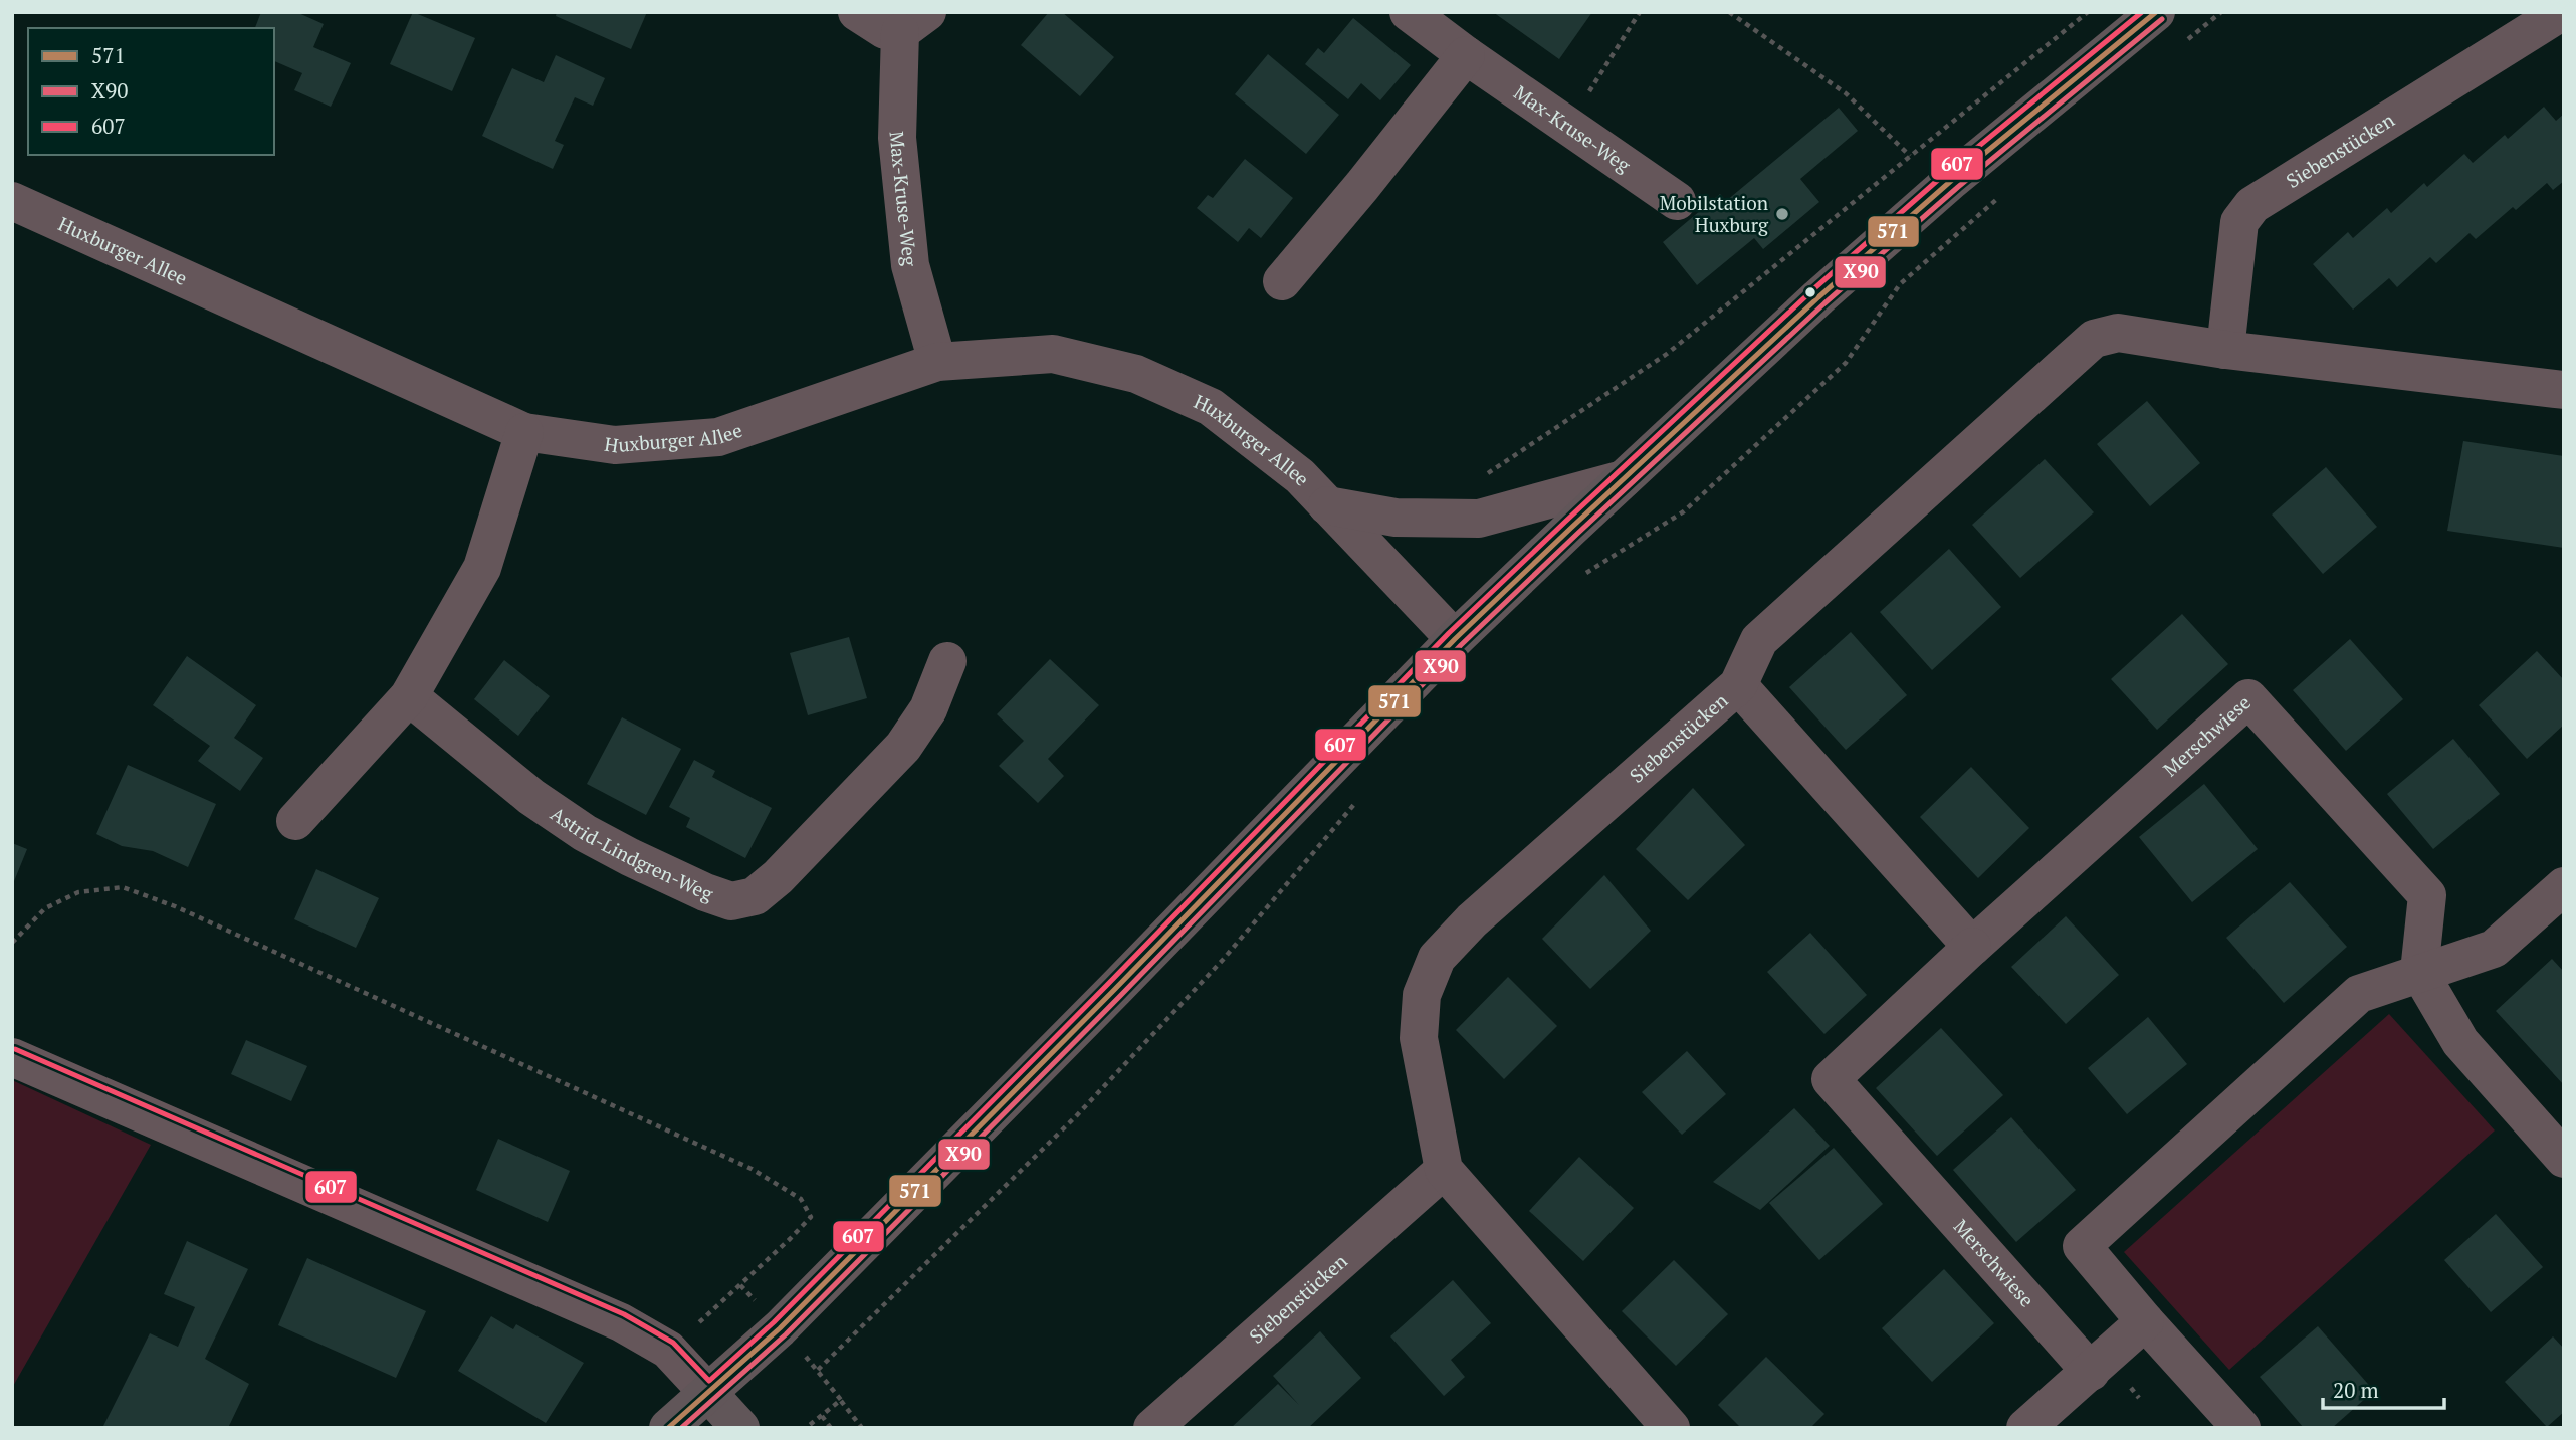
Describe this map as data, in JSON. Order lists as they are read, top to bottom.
{
  "streets": {
    "street": [
      "Max-Kruse-Weg",
      "Siebenstücken",
      "Huxburger Allee",
      "Merschwiese",
      "Astrid-Lindgren-Weg"
    ]
  },
  "crossings": [
    ["Max-Kruse-Weg", "Huxburger Allee"]
  ],
  "places": ["Mobilstation Huxburg"],
  "lines": ["transit line 571", "transit line 607", "transit line X90"],
  "legend": ["571", "X90", "607"],
  "scale_bar": "20 m"
}
